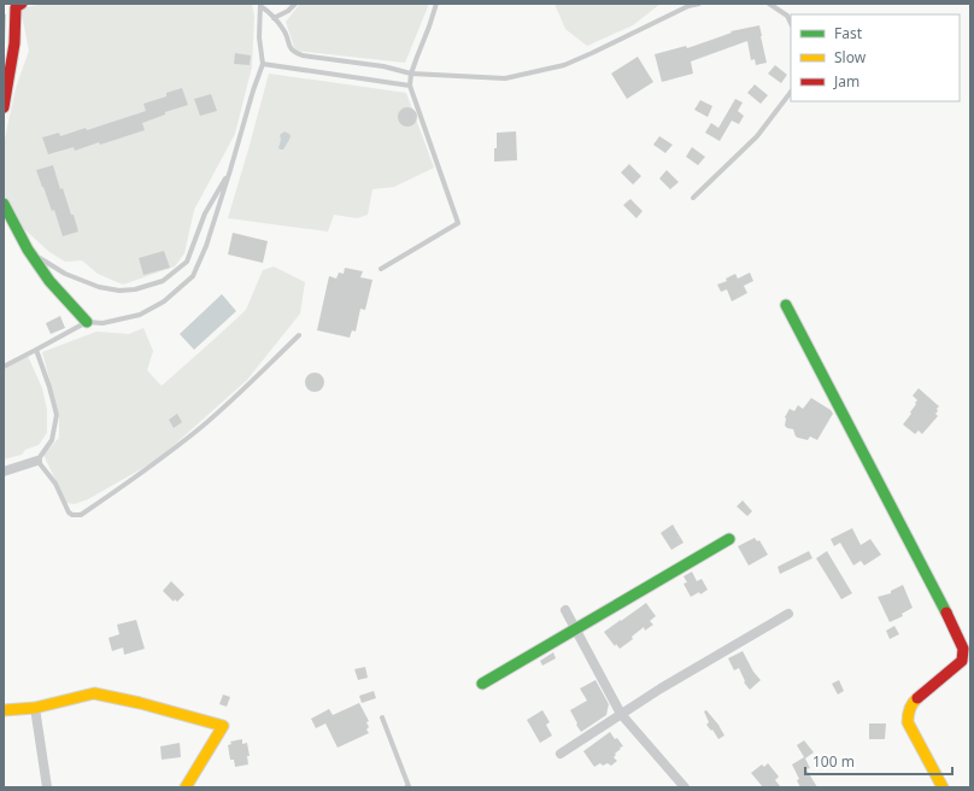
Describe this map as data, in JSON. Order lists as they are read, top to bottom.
{
  "legend": ["Fast", "Slow", "Jam"],
  "scale_bar": "100 m"
}
